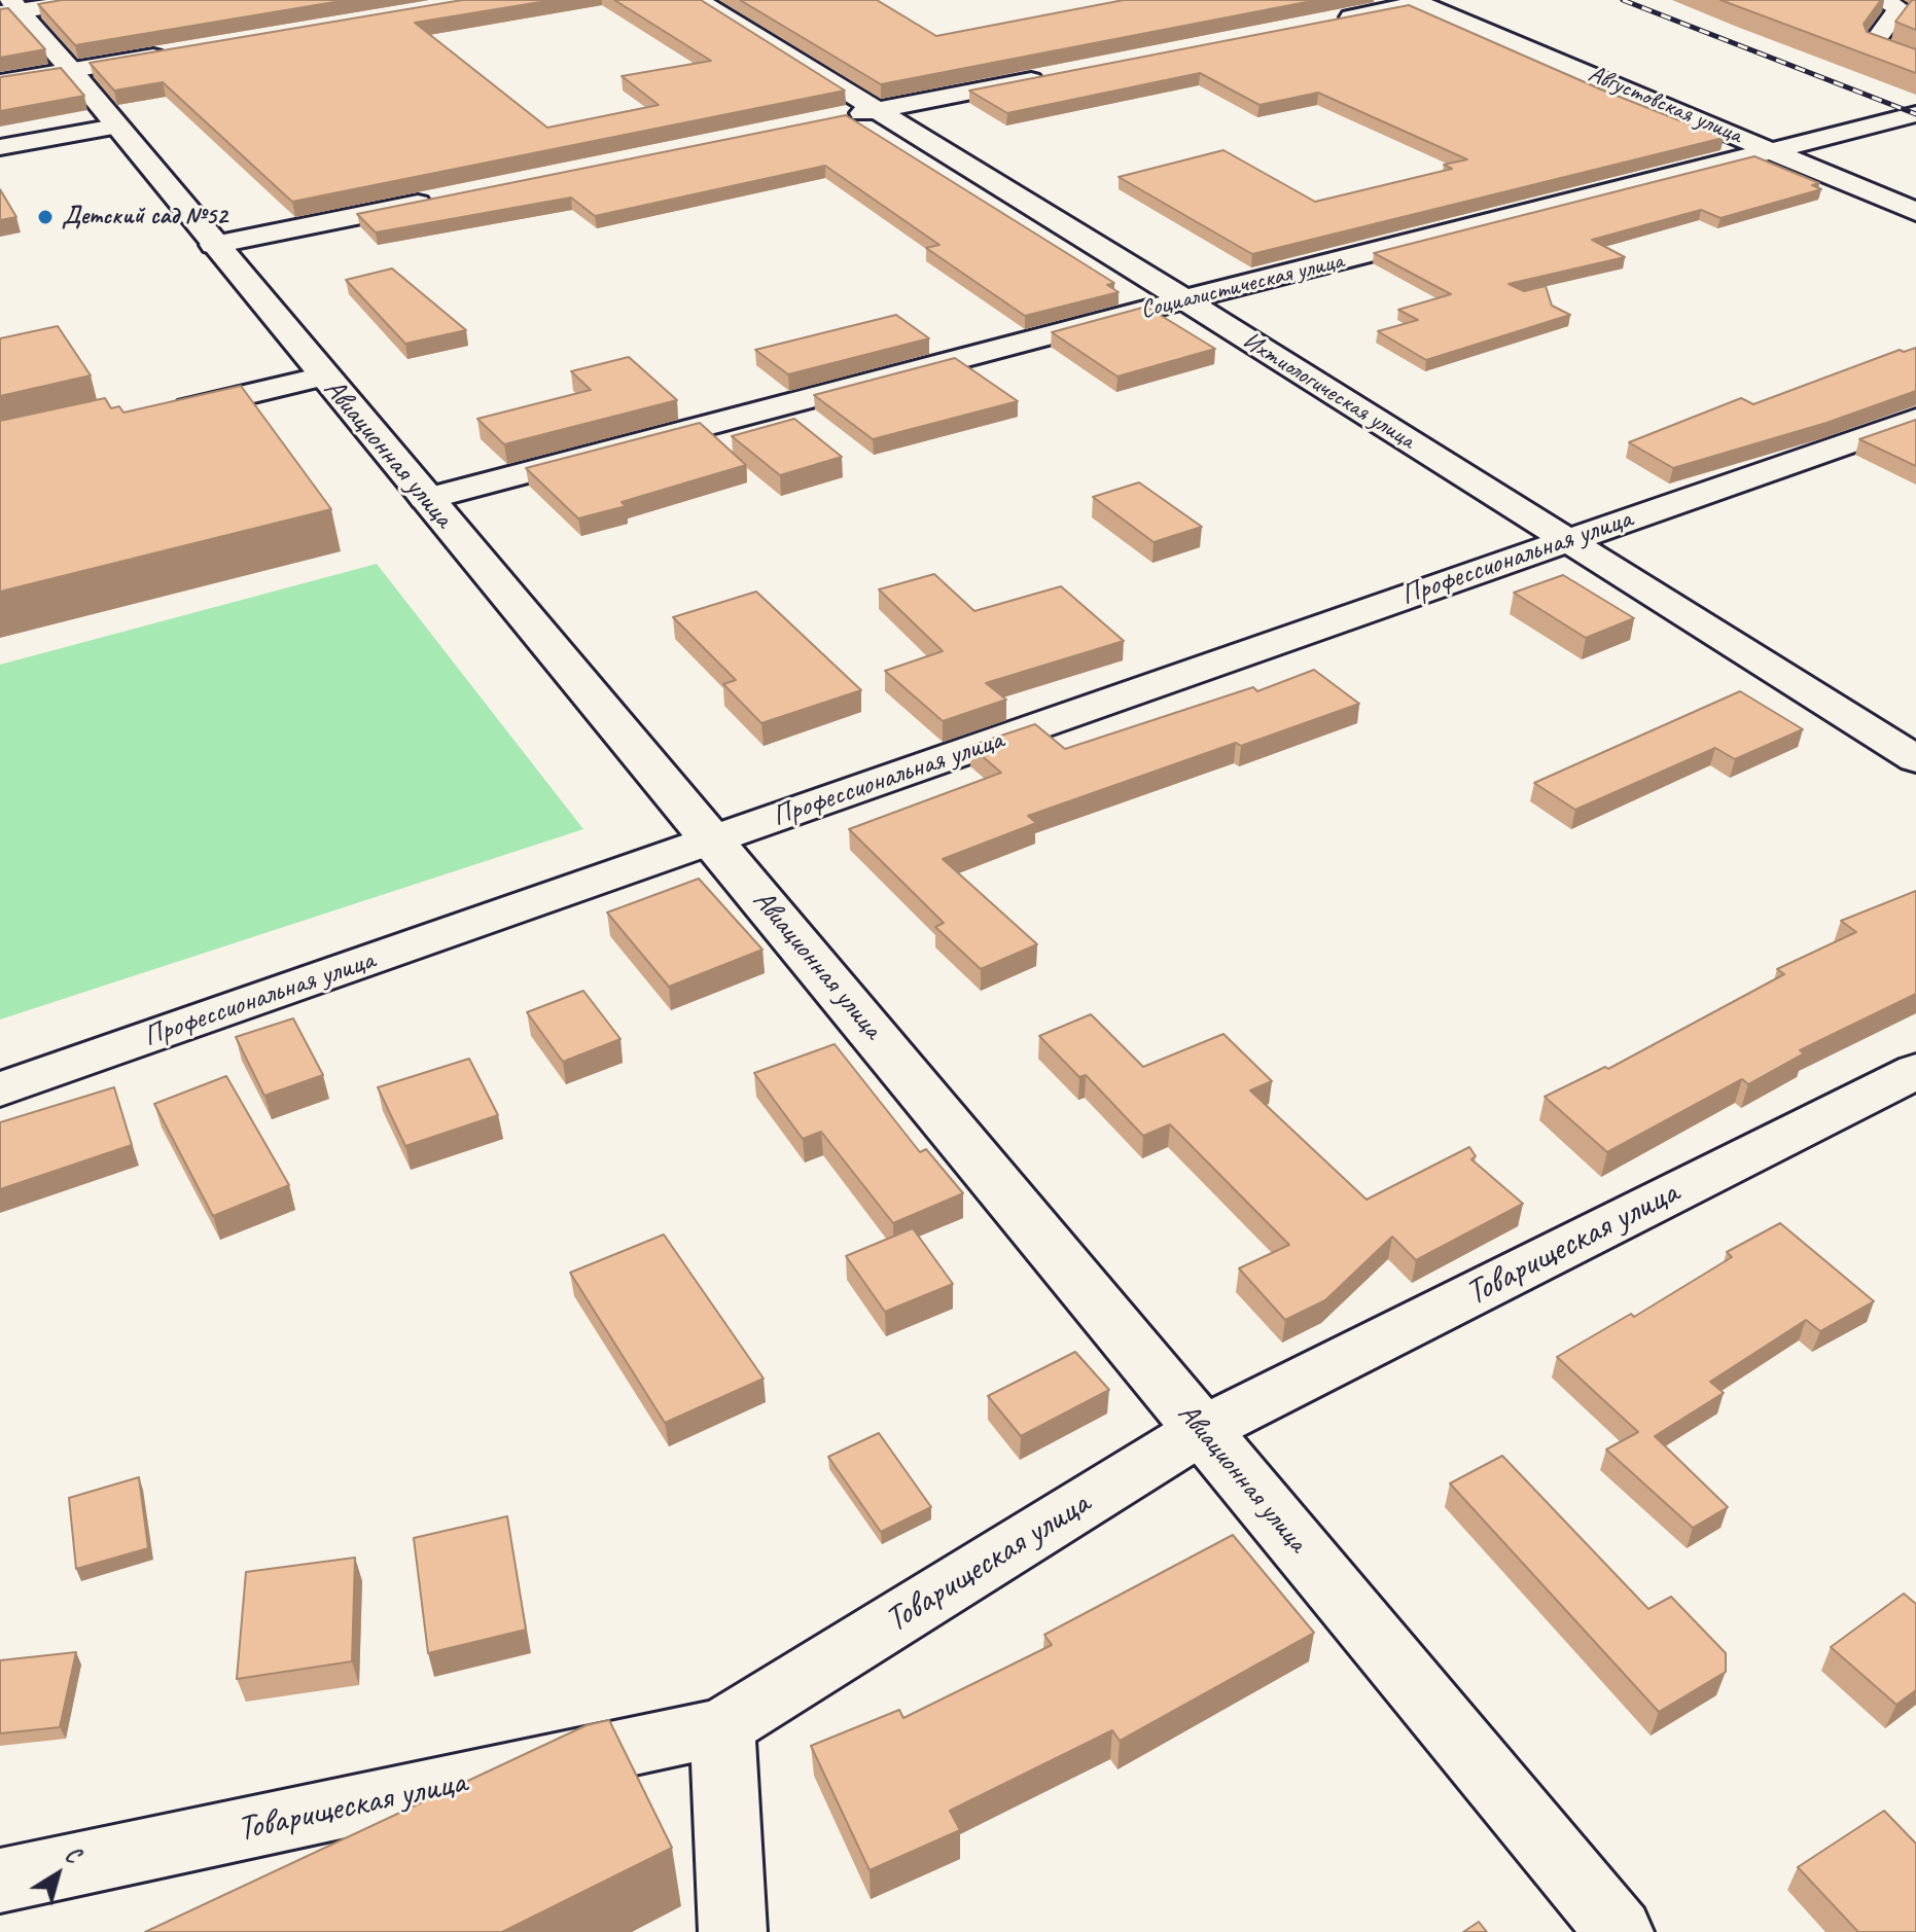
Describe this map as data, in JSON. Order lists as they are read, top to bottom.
{
  "streets": {
    "street": [
      "Августовская улица",
      "Социалистическая улица",
      "Ихтиологическая улица",
      "Авиационная улица",
      "Профессиональная улица",
      "Товарищеская улица"
    ]
  },
  "crossings": [
    ["Августовская улица", "Социалистическая улица"],
    ["Социалистическая улица", "Ихтиологическая улица"],
    ["Социалистическая улица", "Авиационная улица"],
    ["Ихтиологическая улица", "Профессиональная улица"],
    ["Авиационная улица", "Профессиональная улица"],
    ["Авиационная улица", "Товарищеская улица"]
  ],
  "places": ["Детский сад №52"],
  "north": "top right"
}
